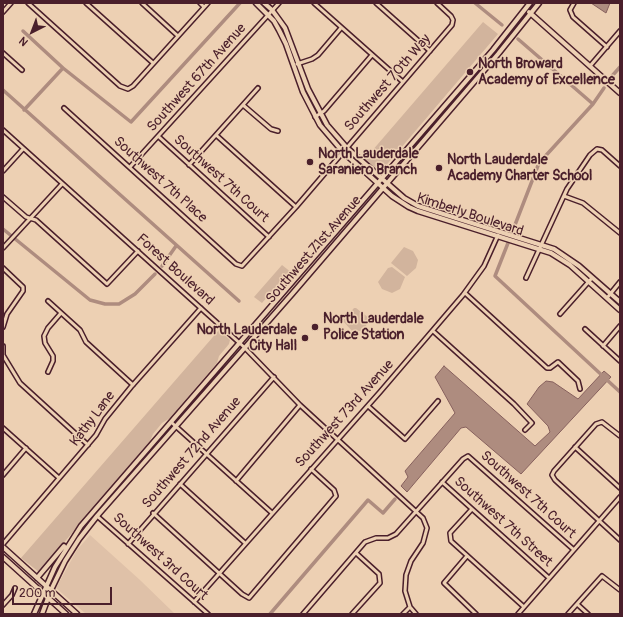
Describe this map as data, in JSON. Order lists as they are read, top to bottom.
{
  "streets": {
    "main road": ["Kimberly Boulevard", "Southwest 71st Avenue"],
    "street": [
      "Southwest 67th Avenue",
      "Southwest 70th Way",
      "Southwest 7th Court",
      "Southwest 7th Place",
      "Forest Boulevard",
      "Southwest 73rd Avenue",
      "Kathy Lane",
      "Southwest 72nd Avenue",
      "Southwest 7th Street",
      "Southwest 3rd Court"
    ]
  },
  "crossings": [
    ["Southwest 67th Avenue", "Southwest 7th Court"],
    ["Southwest 67th Avenue", "Southwest 7th Place"],
    ["Southwest 67th Avenue", "Kimberly Boulevard"],
    ["Southwest 70th Way", "Southwest 7th Court"],
    ["Southwest 70th Way", "Southwest 7th Place"],
    ["Southwest 70th Way", "Kimberly Boulevard"],
    ["Southwest 7th Court", "Southwest 7th Street"],
    ["Kimberly Boulevard", "Southwest 71st Avenue"],
    ["Kimberly Boulevard", "Southwest 73rd Avenue"],
    ["Southwest 71st Avenue", "Forest Boulevard"],
    ["Southwest 71st Avenue", "Southwest 3rd Court"],
    ["Forest Boulevard", "Southwest 73rd Avenue"],
    ["Forest Boulevard", "Kathy Lane"],
    ["Forest Boulevard", "Southwest 72nd Avenue"],
    ["Southwest 73rd Avenue", "Southwest 3rd Court"],
    ["Southwest 72nd Avenue", "Southwest 3rd Court"]
  ],
  "places": [
    "North Broward Academy of Excellence",
    "North Lauderdale Saraniero Branch",
    "North Lauderdale Academy Charter School",
    "North Lauderdale Police Station",
    "North Lauderdale City Hall"
  ],
  "scale_bar": "200 m",
  "north": "bottom left"
}
